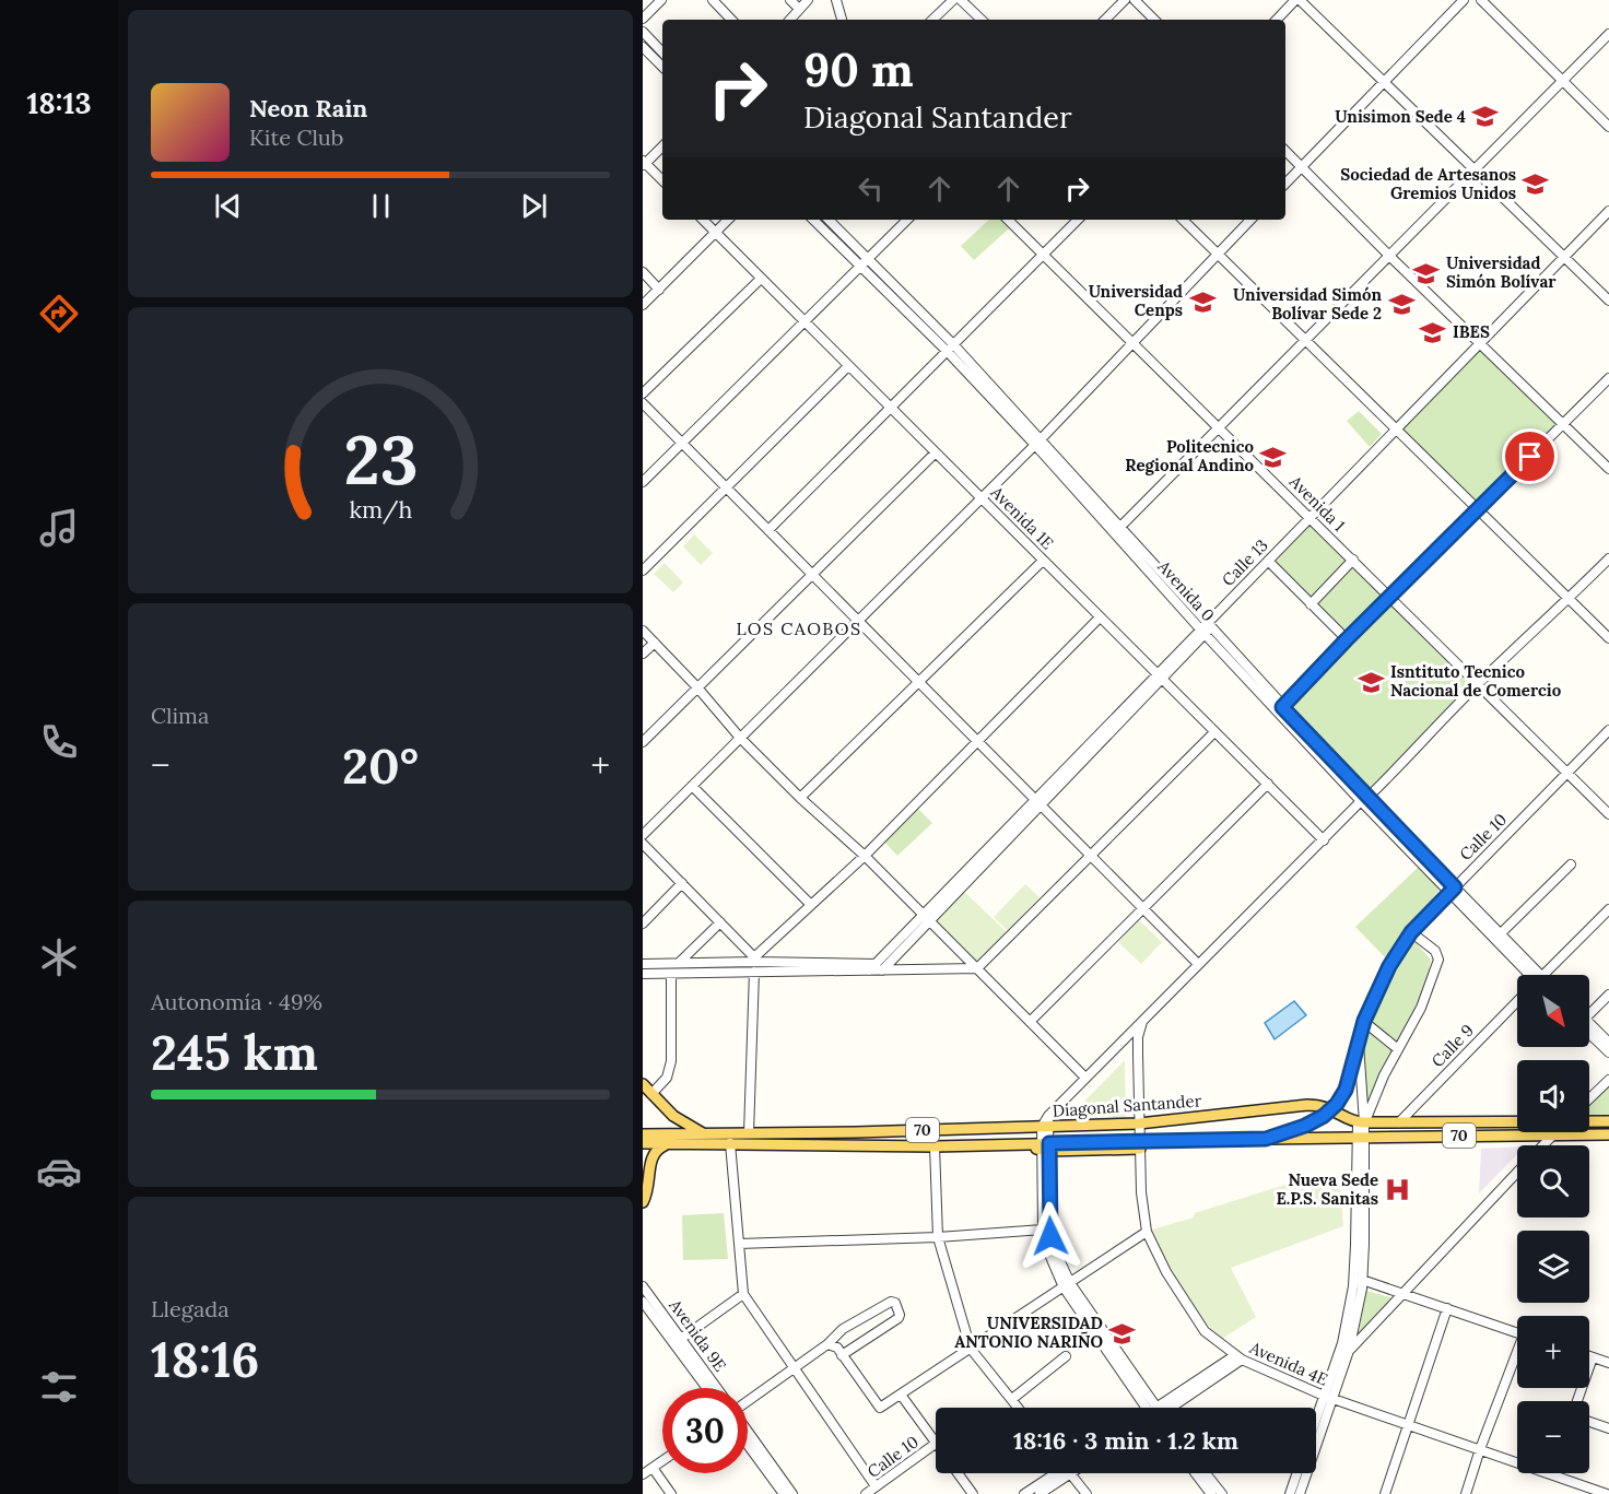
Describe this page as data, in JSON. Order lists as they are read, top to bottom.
{
  "streets": {
    "main road": ["Diagonal Santander", "70"],
    "street": [
      "Avenida 1",
      "Avenida 1E",
      "Calle 13",
      "Avenida 0",
      "Calle 10",
      "Calle 9",
      "Avenida 9E",
      "Avenida 4E"
    ]
  },
  "crossings": [
    ["Avenida 1", "Calle 13"],
    ["Avenida 1", "Calle 10"],
    ["Avenida 1E", "Calle 13"],
    ["Calle 13", "Avenida 0"],
    ["Avenida 0", "Calle 10"],
    ["Calle 10", "Diagonal Santander"],
    ["Calle 10", "70"],
    ["Calle 9", "Diagonal Santander"],
    ["Diagonal Santander", "Avenida 4E"],
    ["70", "Avenida 4E"]
  ],
  "districts": ["LOS CAOBOS"],
  "places": {
    "school or university": [
      "Unisimon Sede 4",
      "Sociedad de Artesanos Gremios Unidos",
      "Universidad Simón Bolívar",
      "Universidad Cenps",
      "Universidad Simón Bolívar Sede 2",
      "IBES",
      "Politecnico Regional Andino",
      "Isntituto Tecnico Nacional de Comercio",
      "UNIVERSIDAD ANTONIO NARIÑO"
    ],
    "hospital": ["Nueva Sede E.P.S. Sanitas"]
  },
  "north": "bottom right",
  "page": {
    "tabs": "18:13",
    "turn": ["90 m", "Diagonal Santander"],
    "song": ["Neon Rain", "Kite Club"],
    "tile": [
      "Clima",
      ["Autonomía · 49%", "245 km"],
      ["Llegada", "18:16"]
    ],
    "heat": ["−", "20°", "+"],
    "map_buttons": ["+", "−"],
    "limit": "30",
    "trip": "18:16 · 3 min · 1.2 km",
    "gauge": ["23", "km/h"]
  }
}
